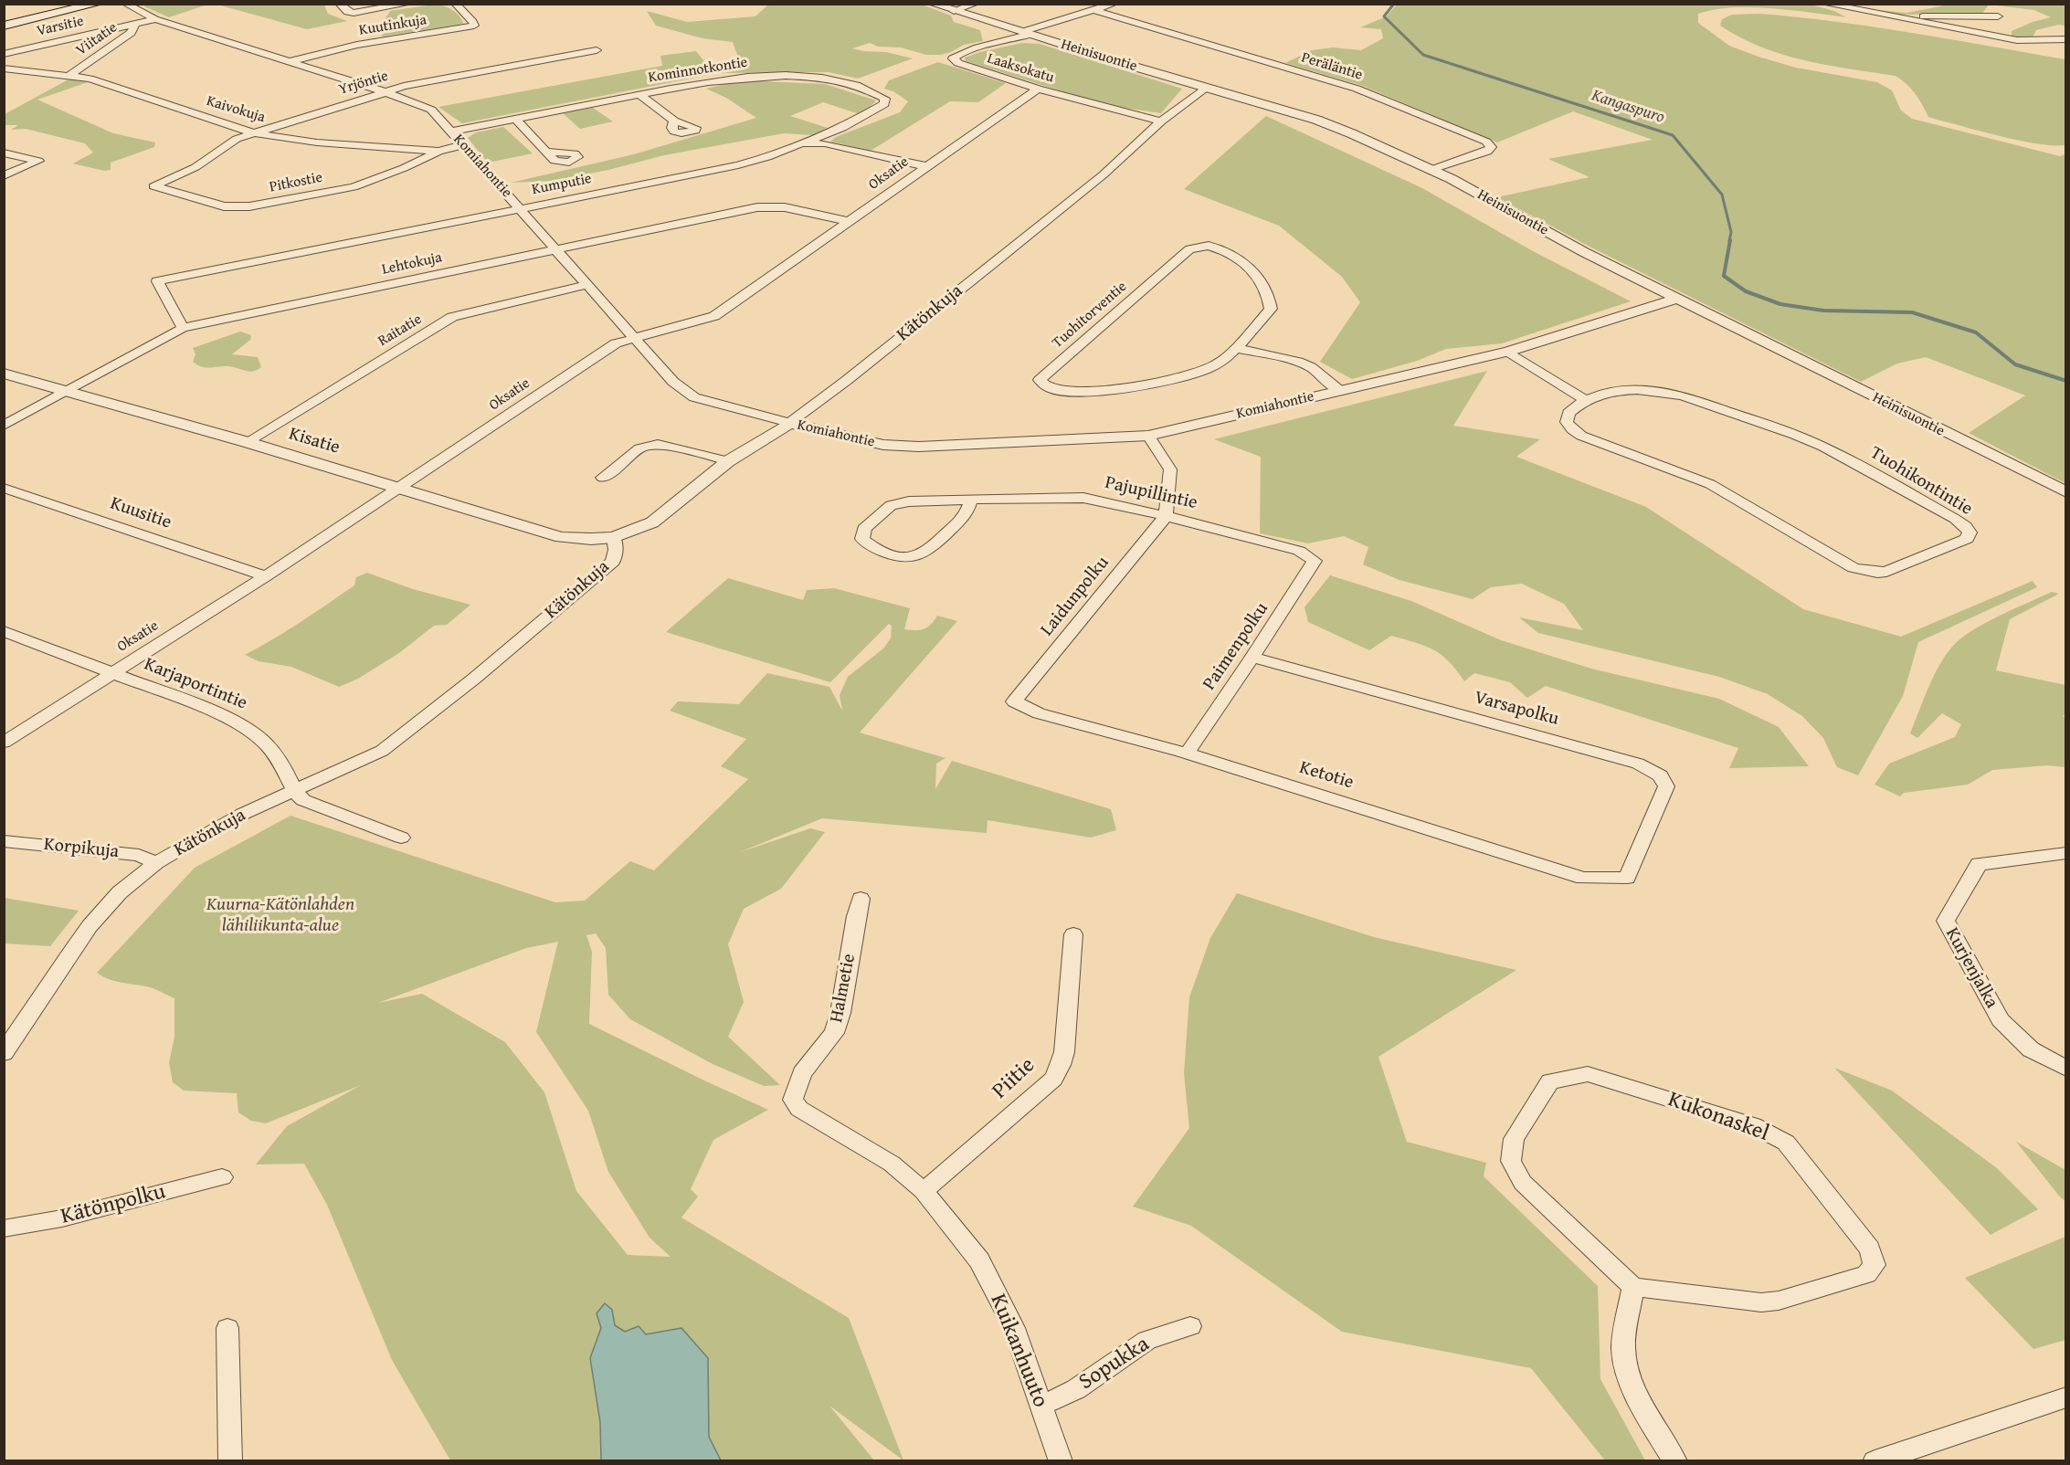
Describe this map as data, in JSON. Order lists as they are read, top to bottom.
{
  "streets": {
    "street": [
      "Kuutinkuja",
      "Varsitie",
      "Viitatie",
      "Heinisuontie",
      "Peräläntie",
      "Laaksokatu",
      "Kominnotkontie",
      "Yrjöntie",
      "Kaivokuja",
      "Komiahontie",
      "Oksatie",
      "Pitkostie",
      "Kumputie",
      "Lehtokuja",
      "Kätönkuja",
      "Tuohitorventie",
      "Raitatie",
      "Kisatie",
      "Tuohikontintie",
      "Pajupillintie",
      "Kuusitie",
      "Laidunpolku",
      "Paimenpolku",
      "Karjaportintie",
      "Varsapolku",
      "Ketotie",
      "Korpikuja",
      "Kurjenjalka",
      "Halmetie",
      "Piitie",
      "Kukonaskel",
      "Kätönpolku",
      "Kuikanhuuto",
      "Sopukka"
    ]
  },
  "crossings": [
    ["Kuutinkuja", "Komiahontie"],
    ["Varsitie", "Viitatie"],
    ["Varsitie", "Komiahontie"],
    ["Viitatie", "Kaivokuja"],
    ["Heinisuontie", "Peräläntie"],
    ["Heinisuontie", "Laaksokatu"],
    ["Heinisuontie", "Komiahontie"],
    ["Heinisuontie", "Kätönkuja"],
    ["Laaksokatu", "Oksatie"],
    ["Laaksokatu", "Kätönkuja"],
    ["Kominnotkontie", "Komiahontie"],
    ["Kominnotkontie", "Kumputie"],
    ["Yrjöntie", "Kaivokuja"],
    ["Yrjöntie", "Komiahontie"],
    ["Yrjöntie", "Pitkostie"],
    ["Kaivokuja", "Komiahontie"],
    ["Kaivokuja", "Pitkostie"],
    ["Komiahontie", "Oksatie"],
    ["Komiahontie", "Kumputie"],
    ["Komiahontie", "Lehtokuja"],
    ["Komiahontie", "Kätönkuja"],
    ["Komiahontie", "Raitatie"],
    ["Oksatie", "Kumputie"],
    ["Oksatie", "Lehtokuja"],
    ["Oksatie", "Kisatie"],
    ["Oksatie", "Kuusitie"],
    ["Oksatie", "Karjaportintie"],
    ["Kumputie", "Lehtokuja"],
    ["Lehtokuja", "Kisatie"],
    ["Kätönkuja", "Kisatie"],
    ["Kätönkuja", "Karjaportintie"],
    ["Kätönkuja", "Korpikuja"],
    ["Raitatie", "Kisatie"],
    ["Pajupillintie", "Laidunpolku"],
    ["Pajupillintie", "Paimenpolku"],
    ["Laidunpolku", "Ketotie"],
    ["Paimenpolku", "Varsapolku"],
    ["Paimenpolku", "Ketotie"],
    ["Varsapolku", "Ketotie"],
    ["Halmetie", "Kuikanhuuto"],
    ["Piitie", "Kuikanhuuto"],
    ["Kuikanhuuto", "Sopukka"]
  ],
  "water": ["Kangaspuro"],
  "parks": ["Kuurna-Kätönlahden lähiliikunta-alue"]
}
